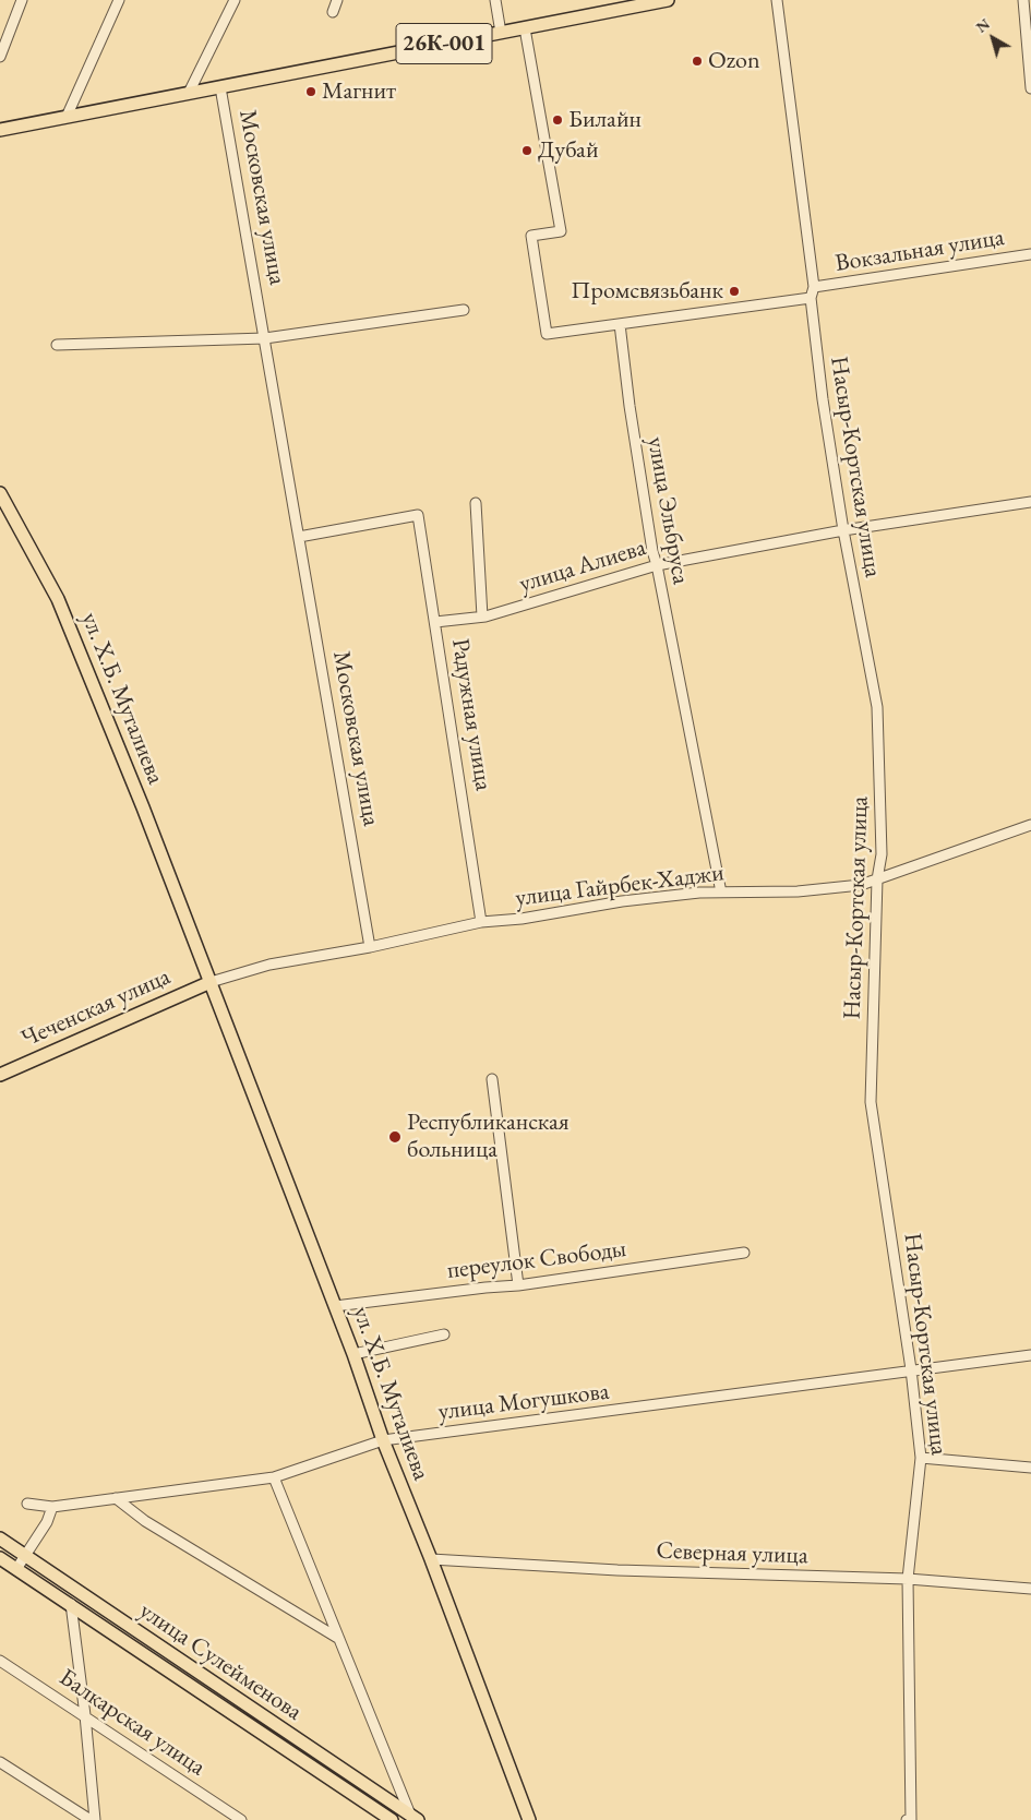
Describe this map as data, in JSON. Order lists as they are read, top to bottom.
{
  "streets": {
    "main road": [
      "26К-001",
      "Московская улица",
      "ул. Х.Б. Муталиева",
      "Чеченская улица",
      "улица Сулейменова"
    ],
    "street": [
      "Вокзальная улица",
      "Насыр-Кортская улица",
      "улица Эльбруса",
      "улица Алиева",
      "Радужная улица",
      "улица Гайрбек-Хаджи",
      "переулок Свободы",
      "улица Могушкова",
      "Северная улица",
      "Балкарская улица"
    ]
  },
  "crossings": [
    ["26К-001", "Московская улица"],
    ["Московская улица", "Радужная улица"],
    ["Московская улица", "улица Гайрбек-Хаджи"],
    ["Вокзальная улица", "Насыр-Кортская улица"],
    ["Насыр-Кортская улица", "улица Алиева"],
    ["Насыр-Кортская улица", "улица Гайрбек-Хаджи"],
    ["Насыр-Кортская улица", "улица Могушкова"],
    ["Насыр-Кортская улица", "Северная улица"],
    ["улица Эльбруса", "улица Алиева"],
    ["улица Эльбруса", "улица Гайрбек-Хаджи"],
    ["улица Алиева", "Радужная улица"],
    ["ул. Х.Б. Муталиева", "улица Гайрбек-Хаджи"],
    ["ул. Х.Б. Муталиева", "Чеченская улица"],
    ["ул. Х.Б. Муталиева", "переулок Свободы"],
    ["ул. Х.Б. Муталиева", "улица Могушкова"],
    ["ул. Х.Б. Муталиева", "Северная улица"],
    ["Радужная улица", "улица Гайрбек-Хаджи"],
    ["улица Гайрбек-Хаджи", "Чеченская улица"]
  ],
  "places": [
    "Ozon",
    "Магнит",
    "Билайн",
    "Дубай",
    "Промсвязьбанк",
    "Республиканская больница"
  ],
  "north": "top left"
}
